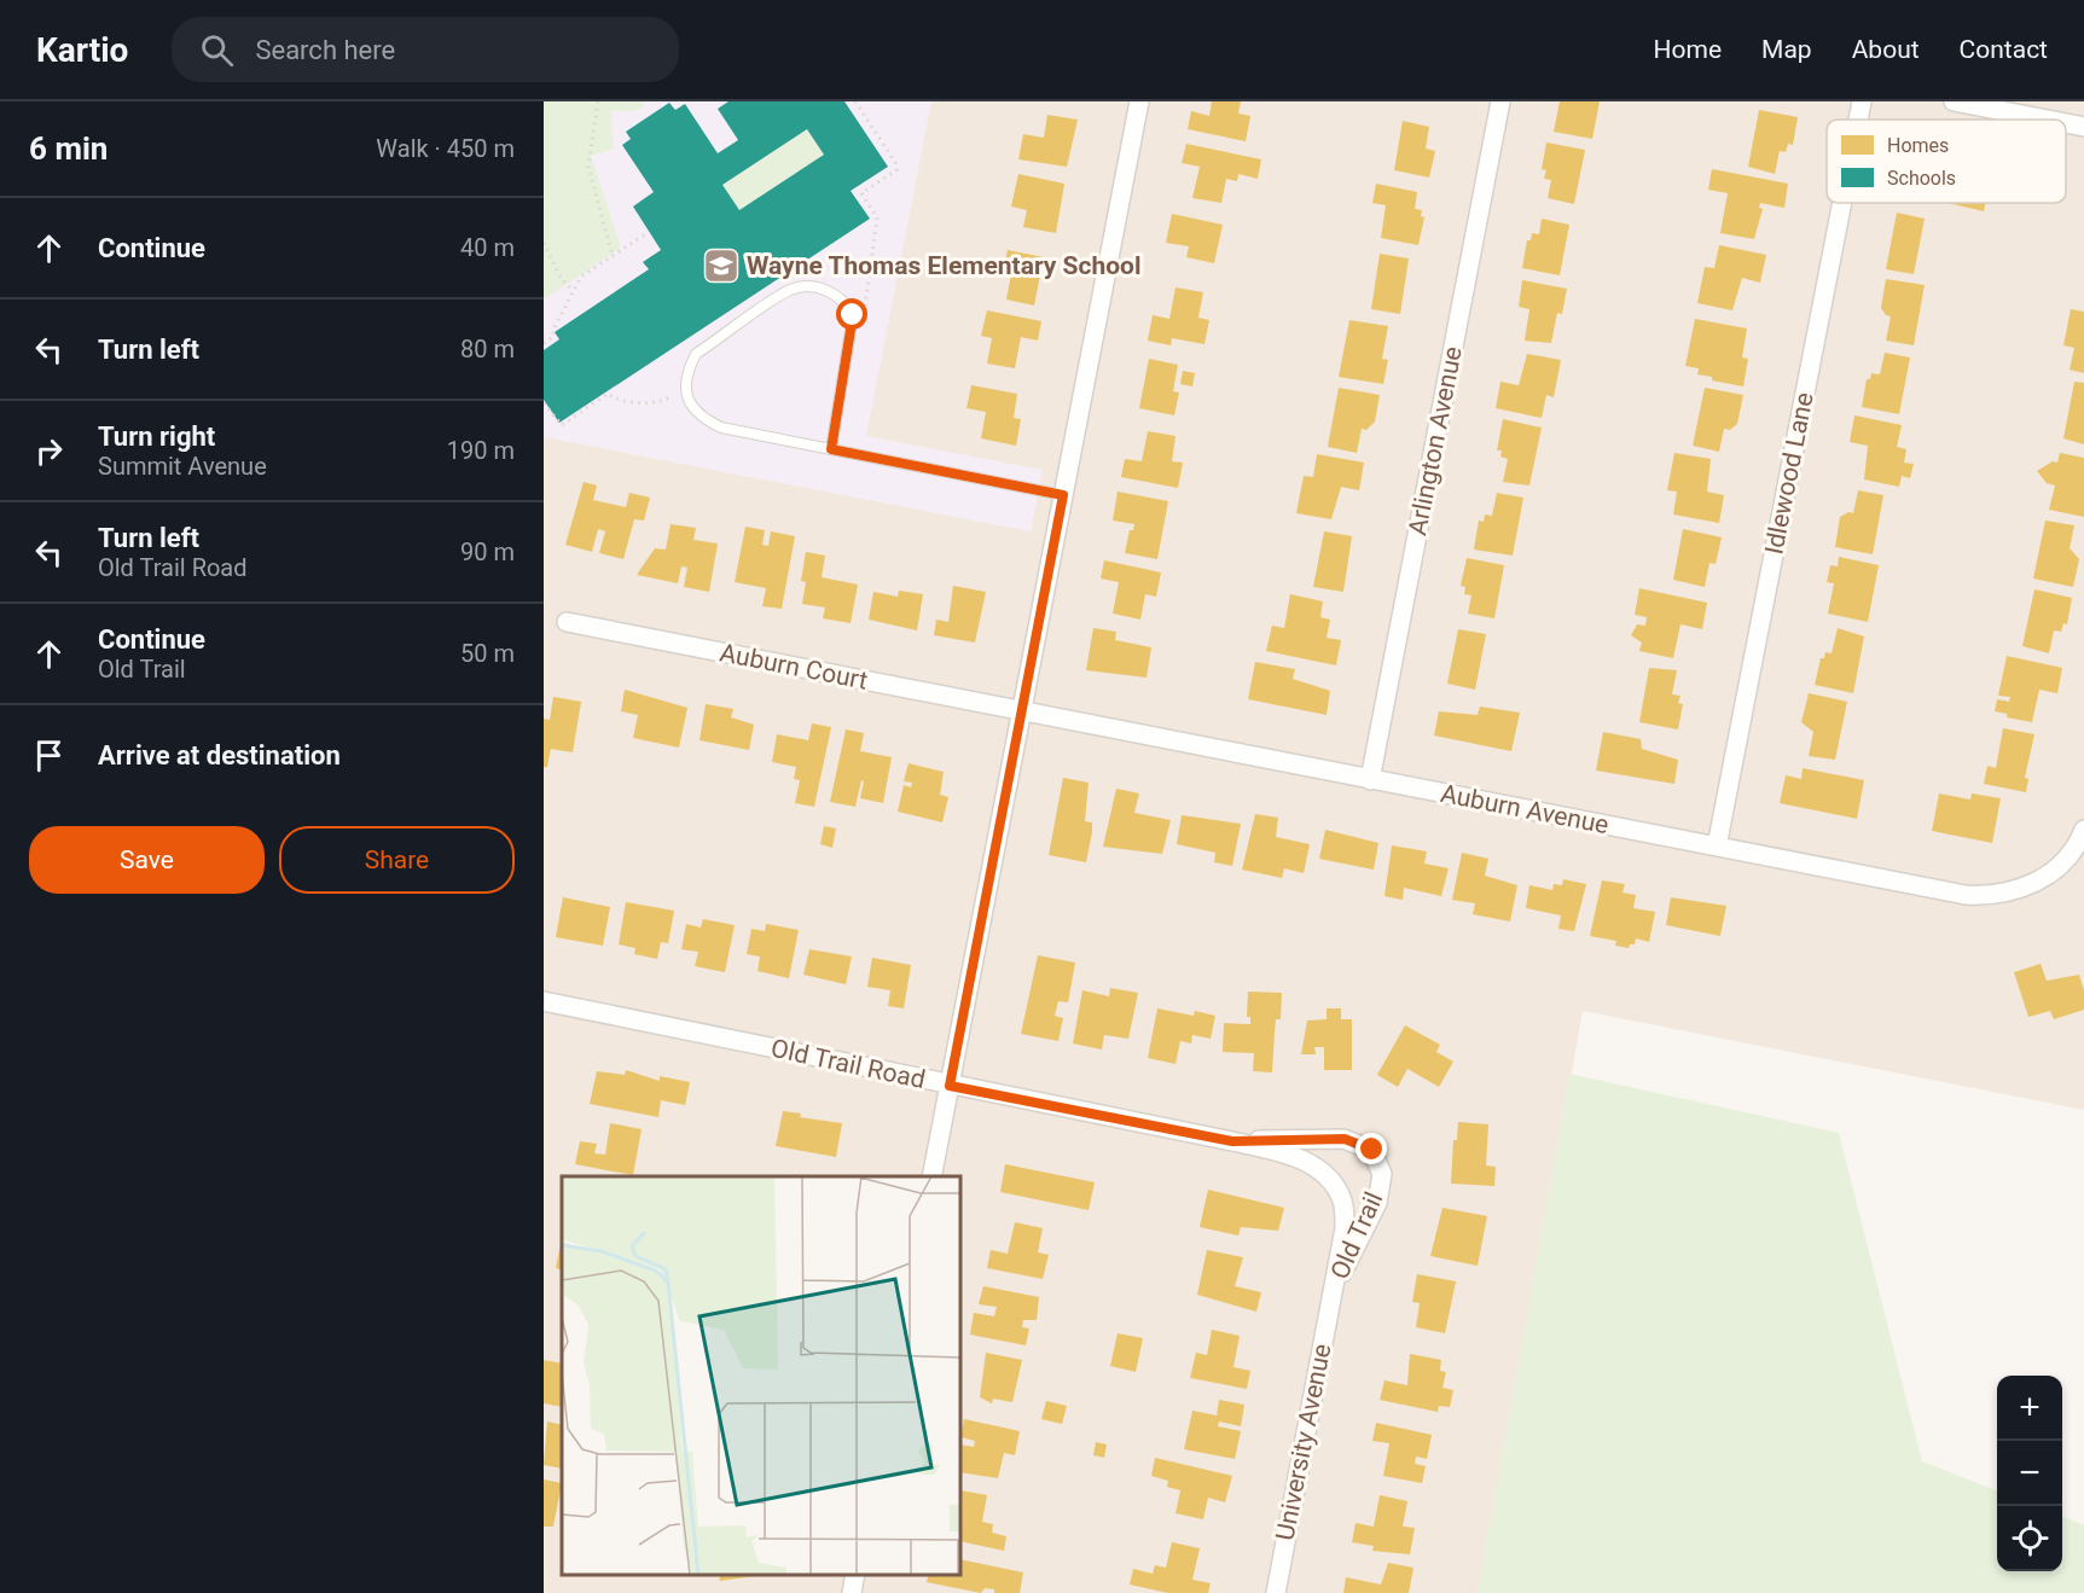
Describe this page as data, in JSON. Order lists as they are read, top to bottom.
{
  "streets": {
    "street": [
      "Arlington Avenue",
      "Idlewood Lane",
      "Auburn Court",
      "Auburn Avenue",
      "Old Trail Road",
      "Old Trail",
      "University Avenue"
    ]
  },
  "crossings": [
    ["Arlington Avenue", "Auburn Avenue"],
    ["Idlewood Lane", "Auburn Avenue"],
    ["Auburn Court", "Auburn Avenue"],
    ["Old Trail Road", "Old Trail"],
    ["Old Trail Road", "University Avenue"],
    ["Old Trail", "University Avenue"]
  ],
  "places": {
    "school or university": ["Wayne Thomas Elementary School"]
  },
  "legend": ["Homes", "Schools"],
  "page": {
    "header": "Kartio",
    "search": "Search here",
    "nav": [
      "Home",
      "Map",
      "About",
      "Contact"
    ],
    "heading": ["6 min", "Walk · 450 m"],
    "list": [
      ["Continue", "40 m"],
      ["Turn left", "80 m"],
      ["Turn right", "Summit Avenue", "190 m"],
      ["Turn left", "Old Trail Road", "90 m"],
      ["Continue", "Old Trail", "50 m"],
      "Arrive at destination"
    ],
    "buttons": ["Save", "Share"],
    "map_buttons": ["+", "−"]
  }
}
